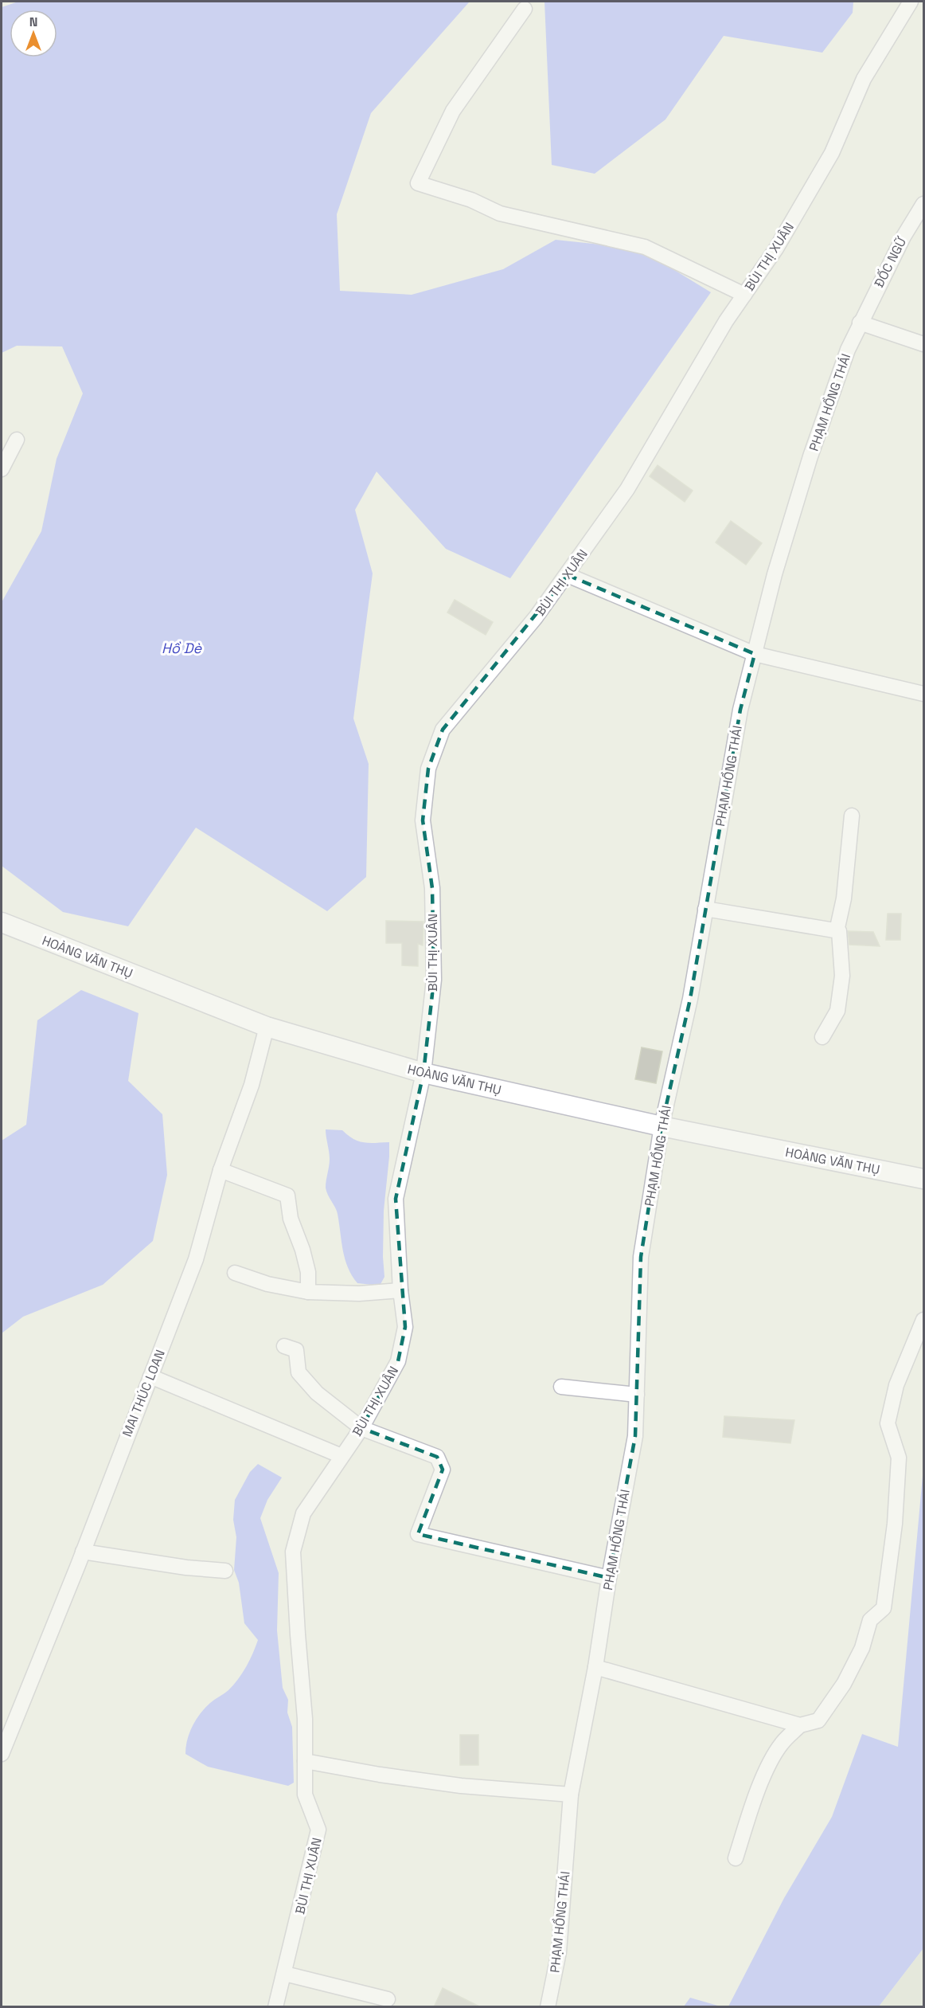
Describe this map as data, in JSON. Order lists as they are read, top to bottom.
{
  "streets": {
    "main road": ["HOÀNG VĂN THỤ"],
    "street": [
      "BÙI THỊ XUÂN",
      "ĐỐC NGỮ",
      "PHẠM HỒNG THÁI",
      "MAI THÚC LOAN"
    ]
  },
  "crossings": [
    ["BÙI THỊ XUÂN", "HOÀNG VĂN THỤ"],
    ["ĐỐC NGỮ", "PHẠM HỒNG THÁI"],
    ["PHẠM HỒNG THÁI", "HOÀNG VĂN THỤ"],
    ["HOÀNG VĂN THỤ", "MAI THÚC LOAN"]
  ],
  "water": ["Hồ Dè"],
  "north": "top"
}
